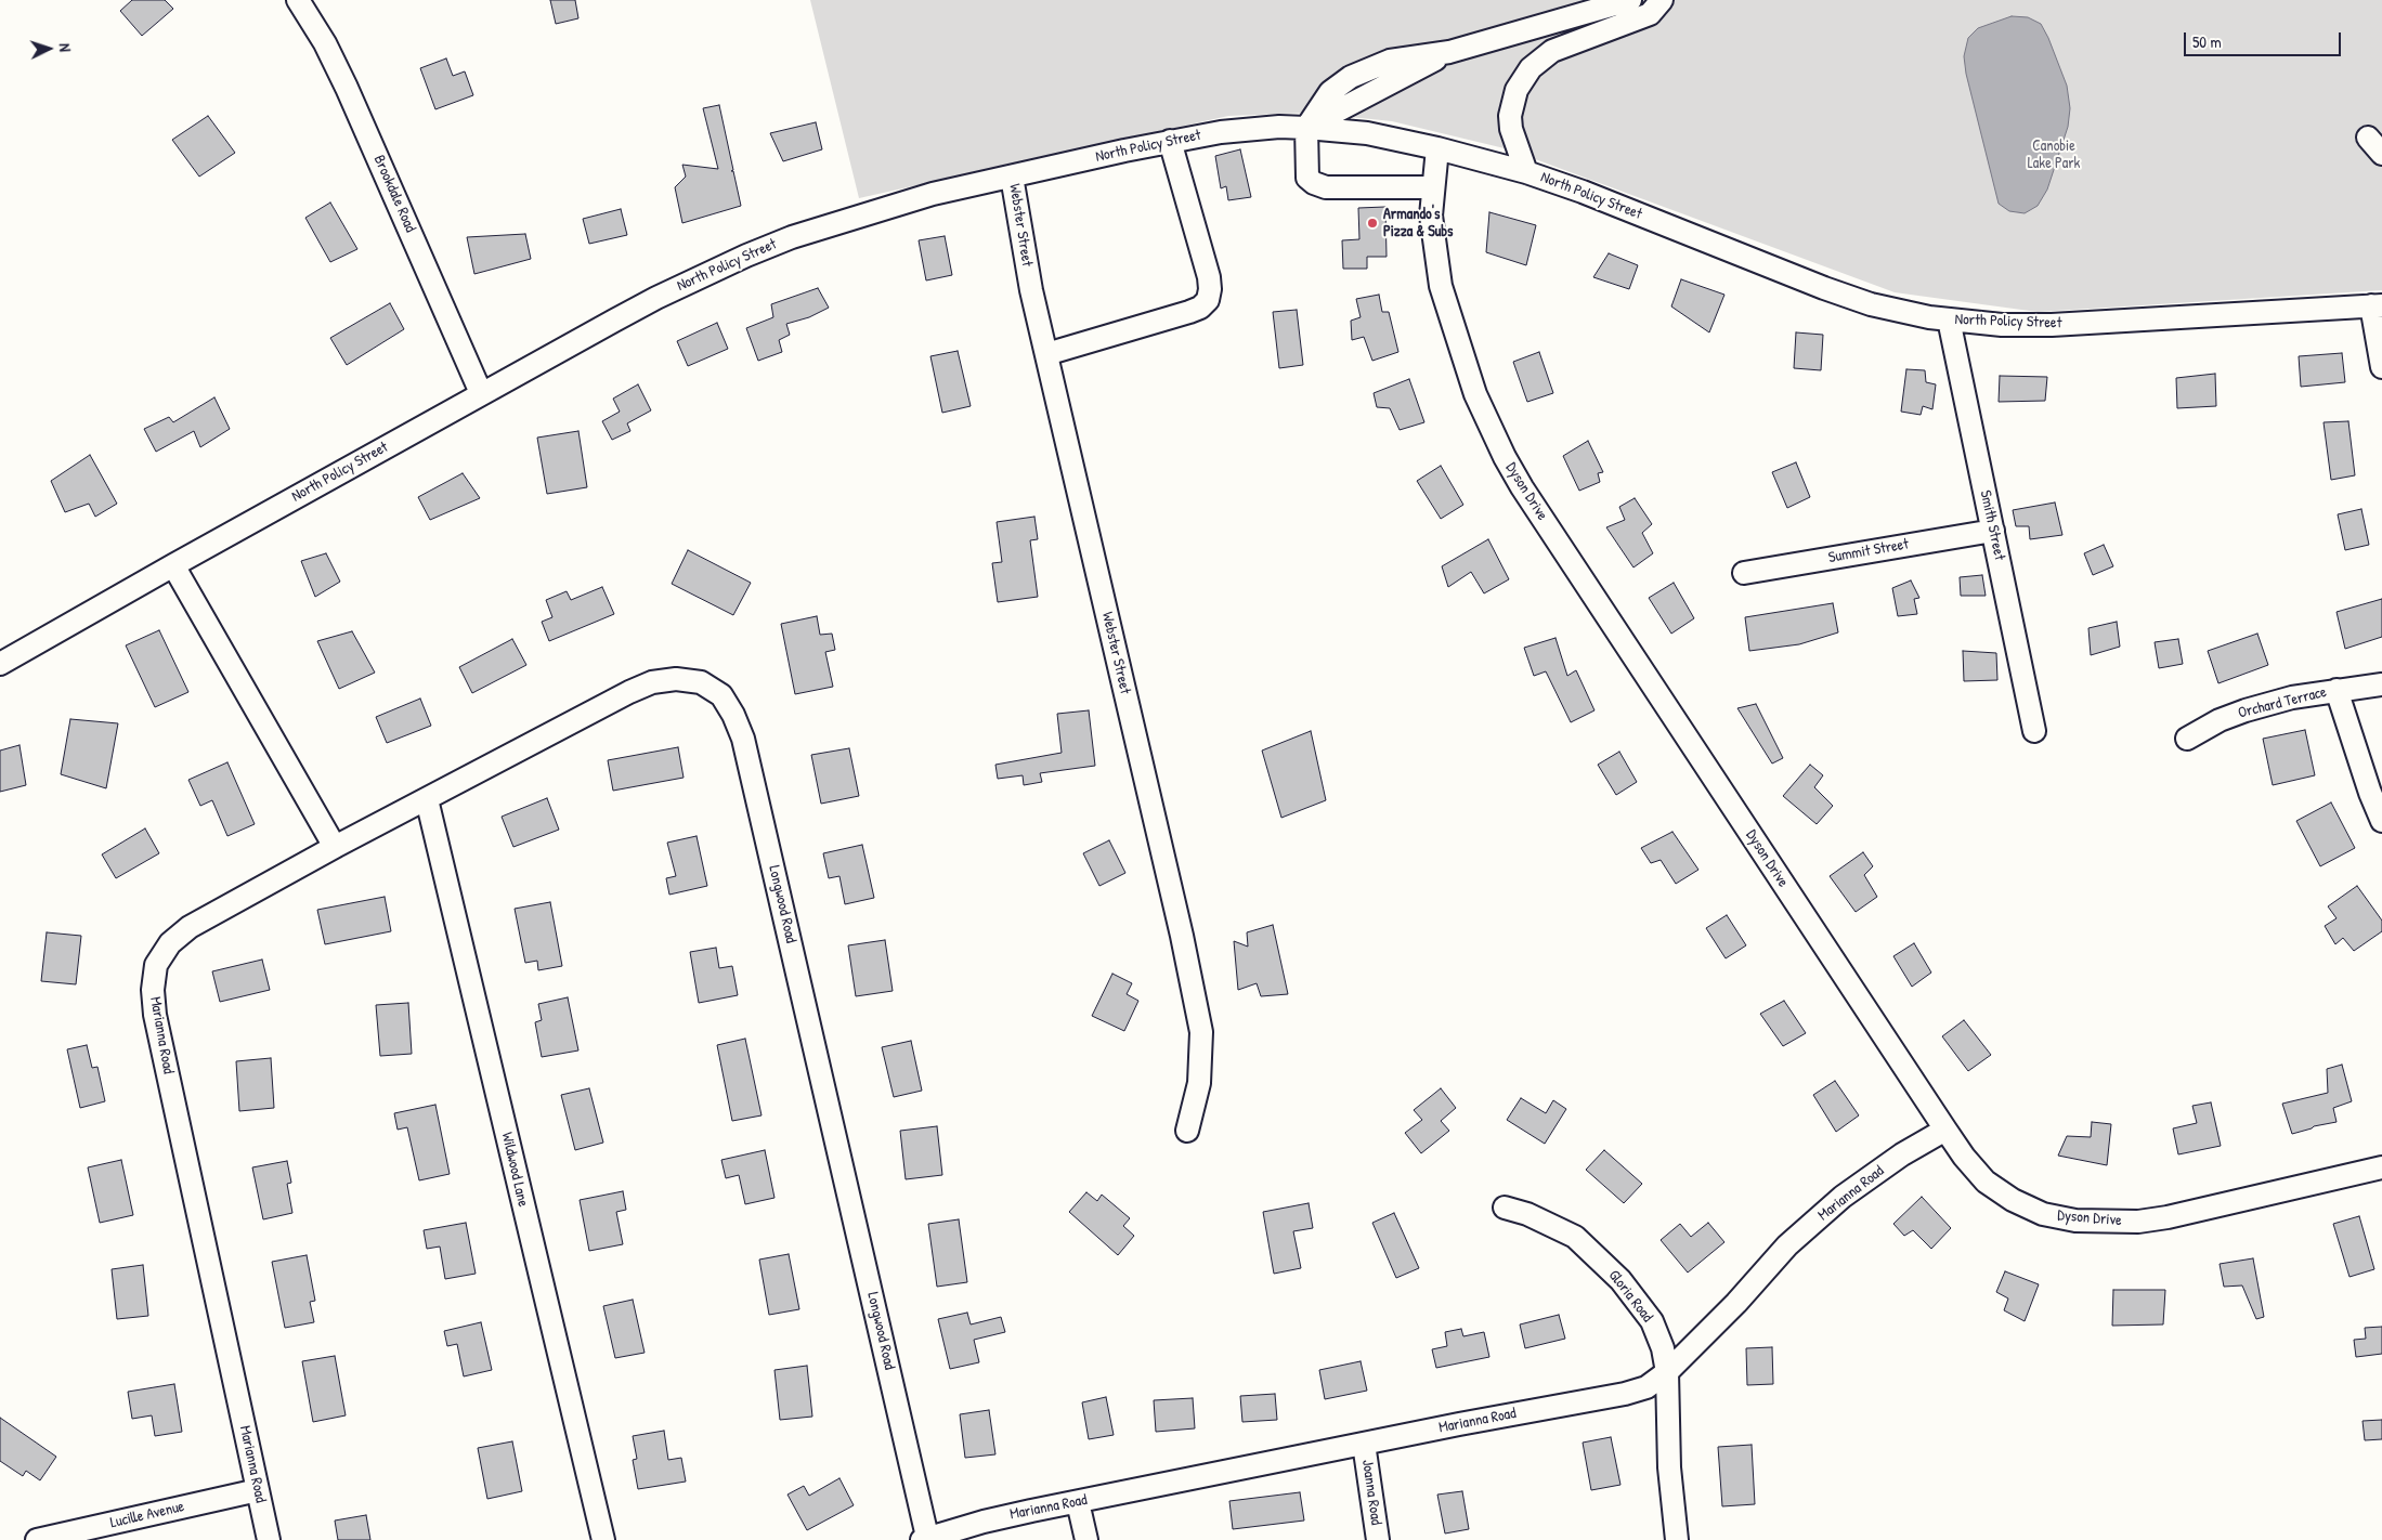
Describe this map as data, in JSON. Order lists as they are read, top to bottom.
{
  "streets": {
    "street": [
      "North Policy Street",
      "Brookdale Road",
      "Webster Street",
      "Dyson Drive",
      "Smith Street",
      "Summit Street",
      "Orchard Terrace",
      "Longwood Road",
      "Marianna Road",
      "Wildwood Lane",
      "Gloria Road",
      "Joanna Road",
      "Lucille Avenue"
    ]
  },
  "crossings": [
    ["North Policy Street", "Brookdale Road"],
    ["North Policy Street", "Webster Street"],
    ["North Policy Street", "Dyson Drive"],
    ["North Policy Street", "Smith Street"],
    ["Dyson Drive", "Marianna Road"],
    ["Smith Street", "Summit Street"],
    ["Longwood Road", "Marianna Road"],
    ["Longwood Road", "Wildwood Lane"],
    ["Marianna Road", "Gloria Road"],
    ["Marianna Road", "Joanna Road"],
    ["Marianna Road", "Lucille Avenue"]
  ],
  "parks": ["Canobie Lake Park"],
  "places": ["Armando's Pizza & Subs"],
  "scale_bar": "50 m",
  "north": "right"
}
